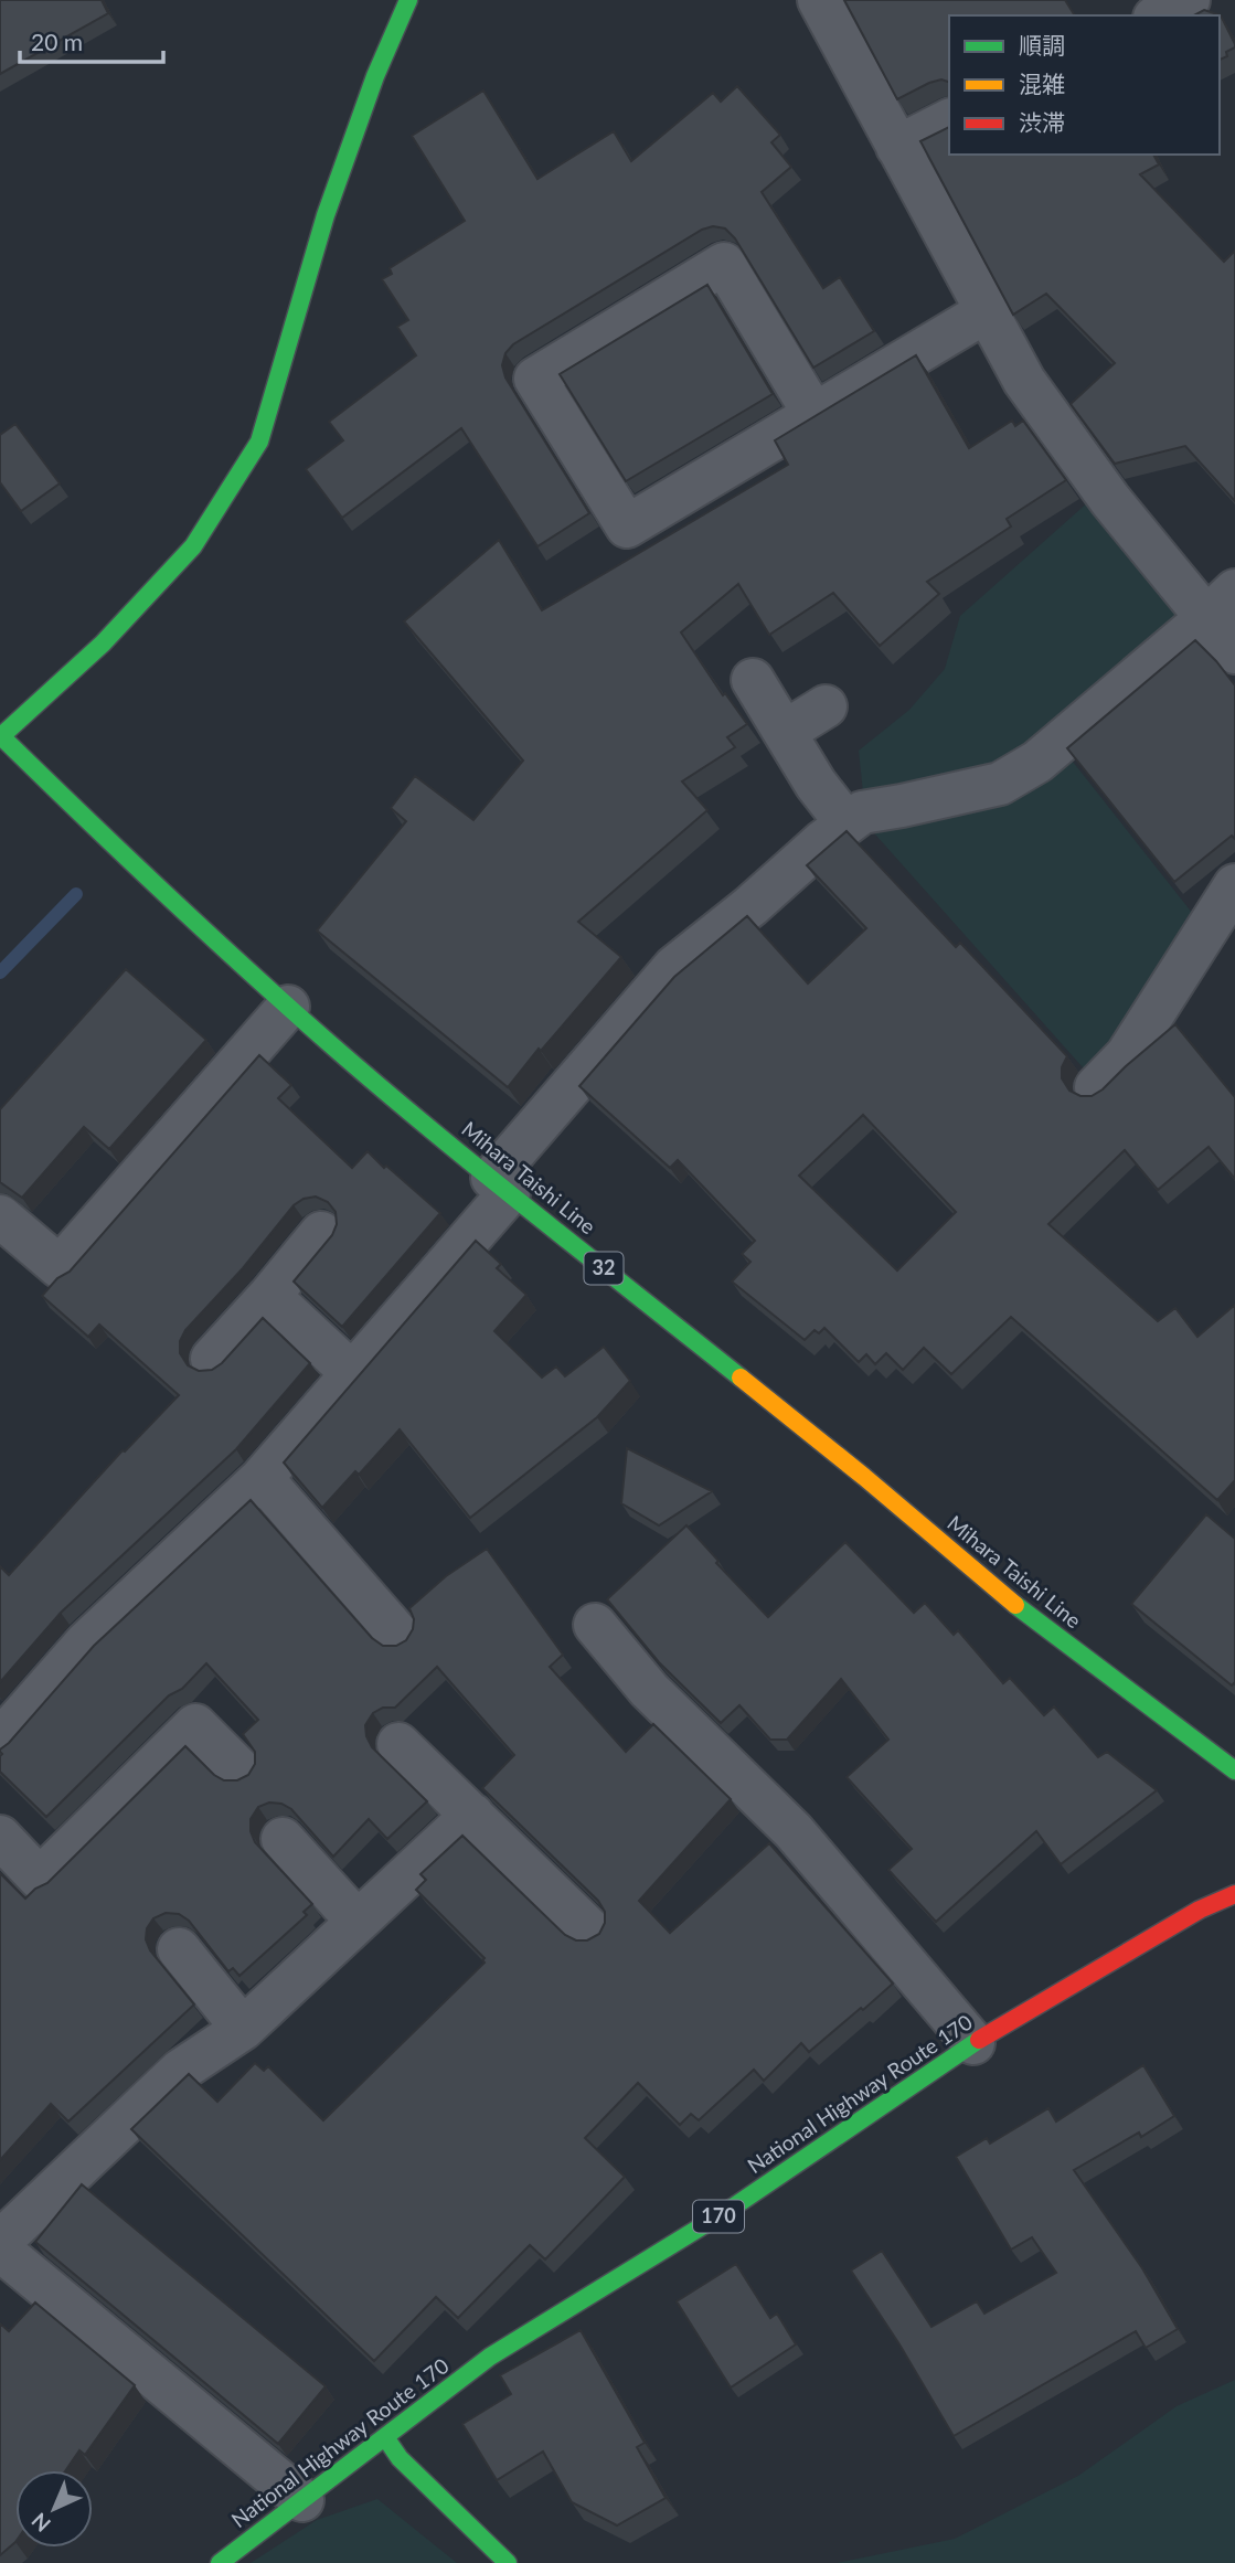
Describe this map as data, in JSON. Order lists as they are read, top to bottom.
{
  "streets": {
    "main road": [
      "Mihara Taishi Line",
      "32",
      "National Highway Route 170",
      "170"
    ]
  },
  "legend": ["順調", "混雑", "渋滞"],
  "scale_bar": "20 m",
  "north": "bottom left"
}
